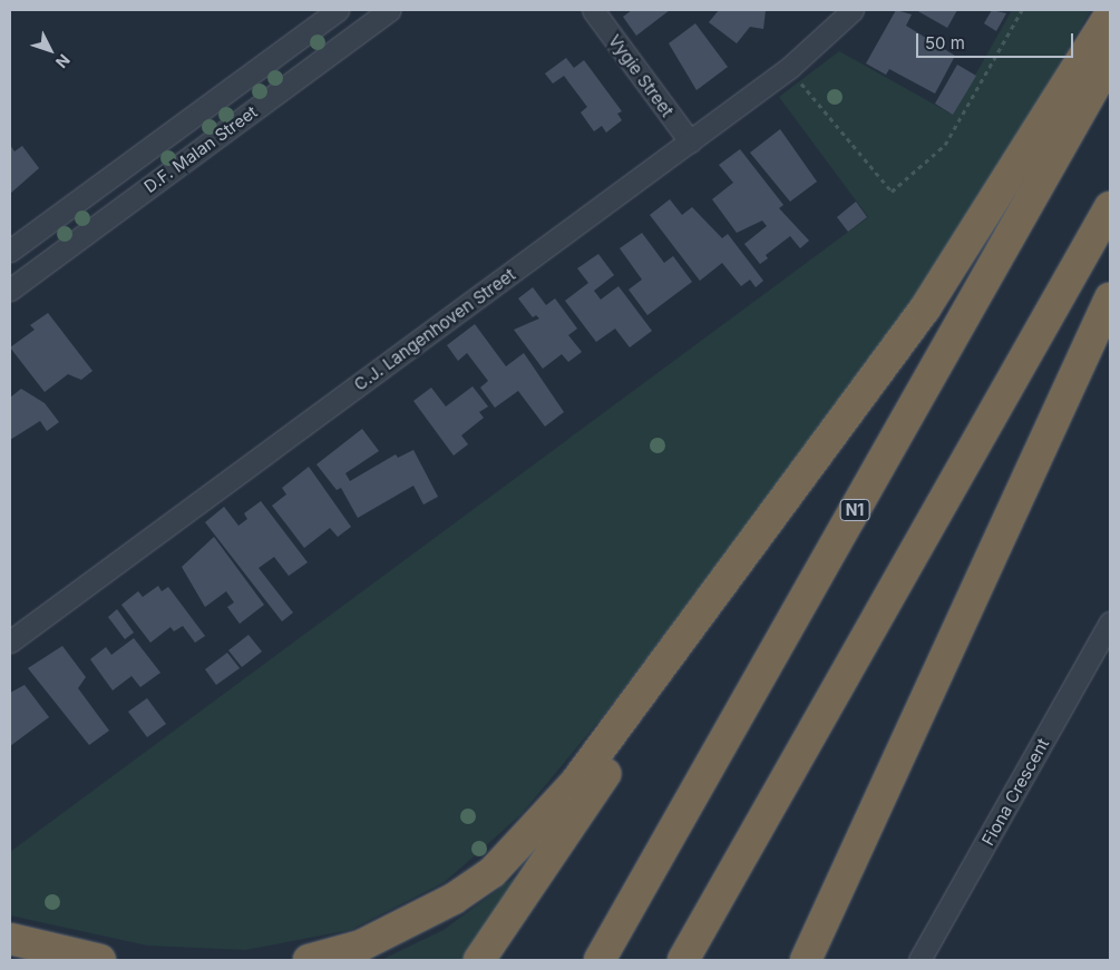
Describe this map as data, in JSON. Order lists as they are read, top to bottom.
{
  "streets": {
    "highway": ["N1"],
    "street": [
      "Vygie Street",
      "D.F. Malan Street",
      "C.J. Langenhoven Street",
      "Fiona Crescent"
    ]
  },
  "crossings": [
    ["Vygie Street", "C.J. Langenhoven Street"]
  ],
  "scale_bar": "50 m",
  "north": "bottom right"
}
